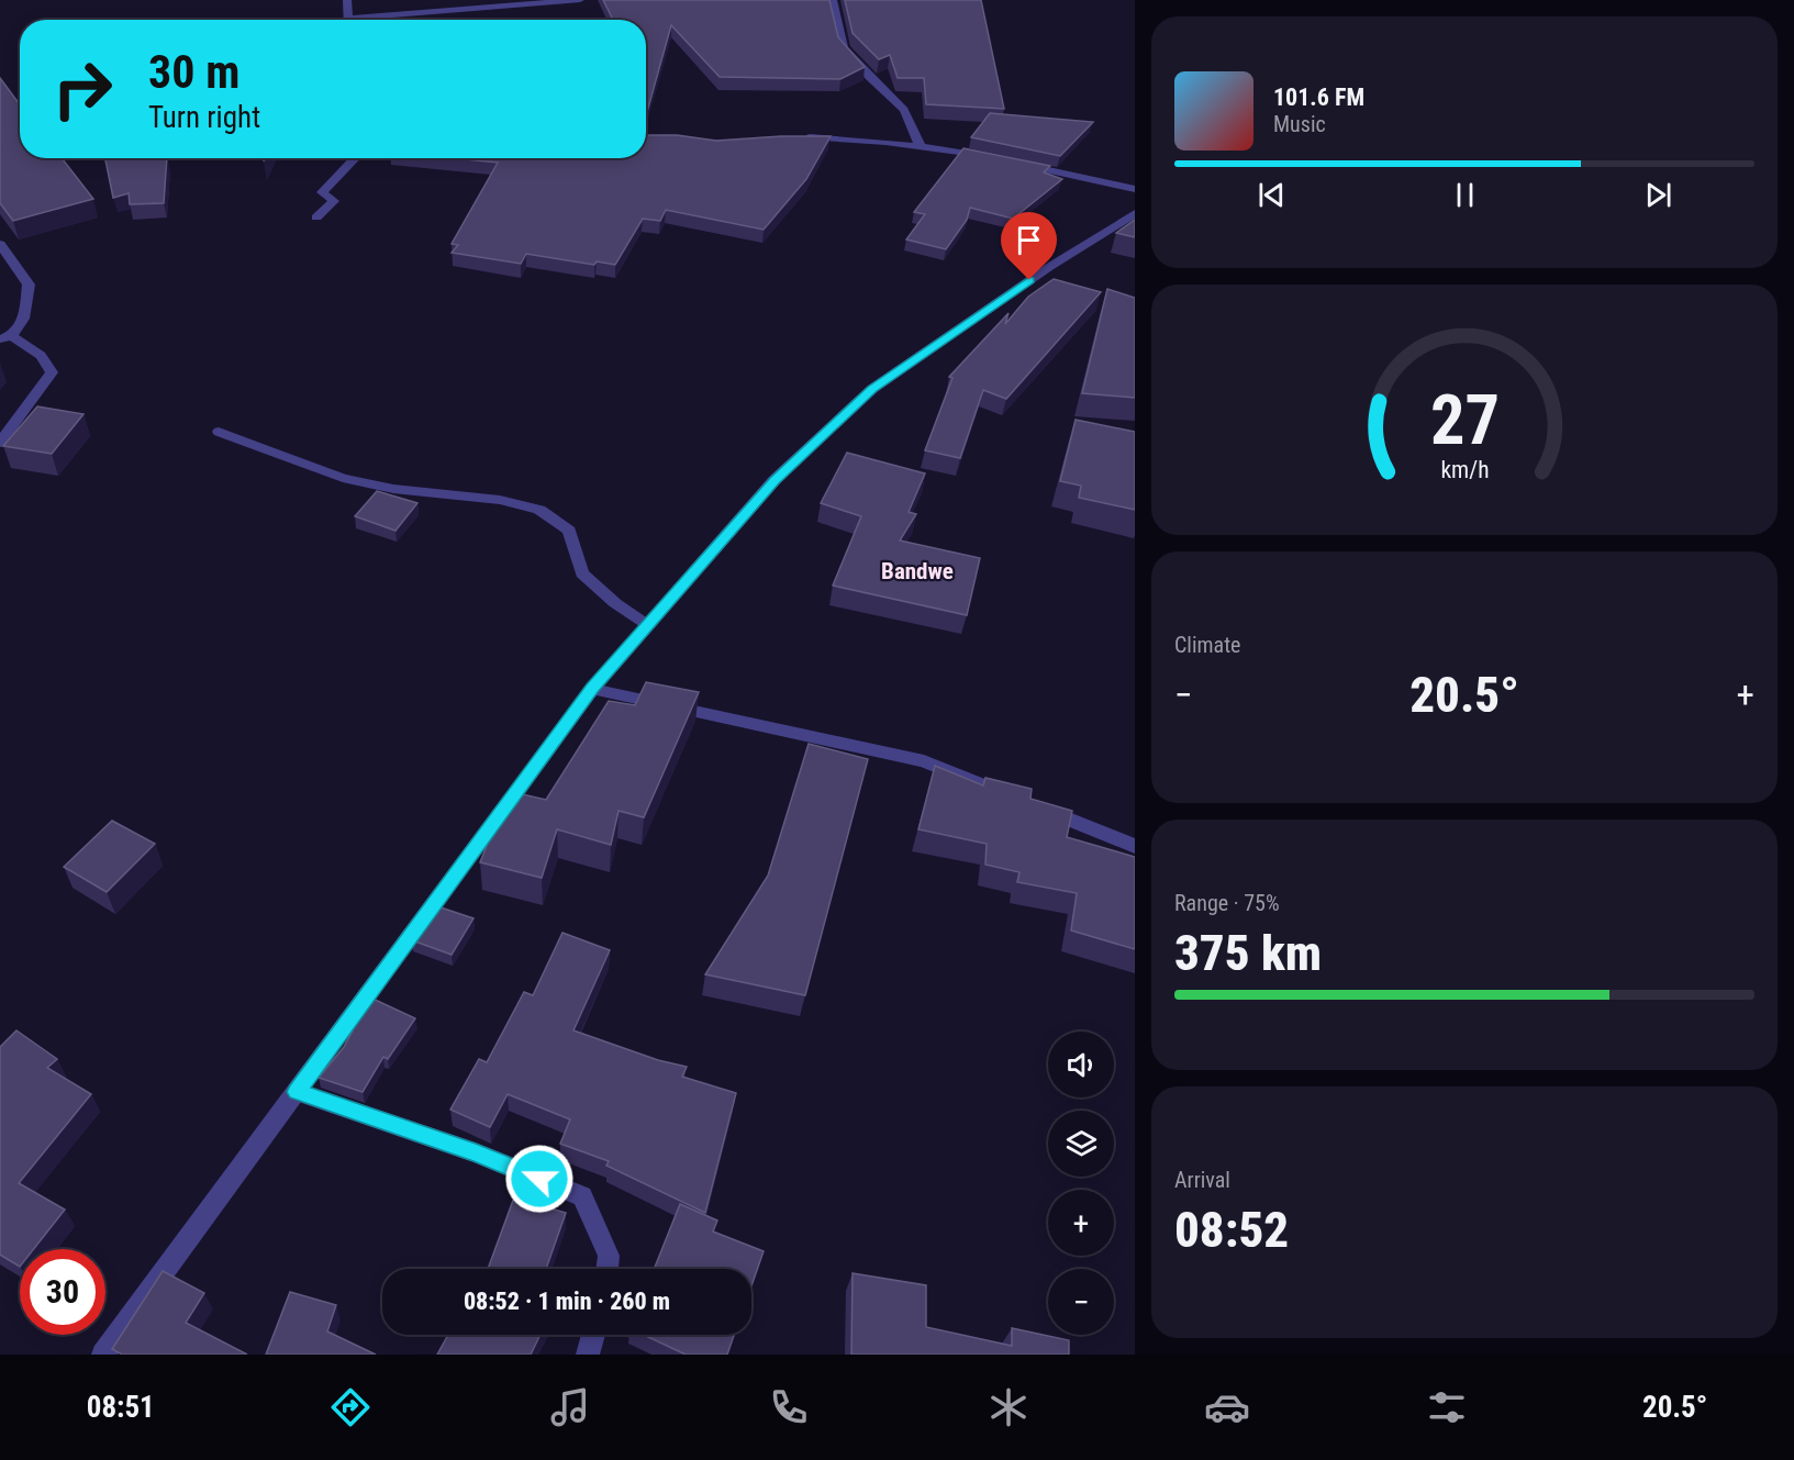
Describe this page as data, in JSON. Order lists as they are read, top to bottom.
{
  "districts": ["Bandwe"],
  "page": {
    "turn": ["30 m", "Turn right"],
    "song": ["101.6 FM", "Music"],
    "tile": [
      "Climate",
      ["Range · 75%", "375 km"],
      ["Arrival", "08:52"]
    ],
    "heat": ["−", "20.5°", "+"],
    "map_buttons": ["+", "−"],
    "limit": "30",
    "trip": "08:52 · 1 min · 260 m",
    "tabs": ["08:51", "20.5°"],
    "gauge": ["27", "km/h"]
  }
}
